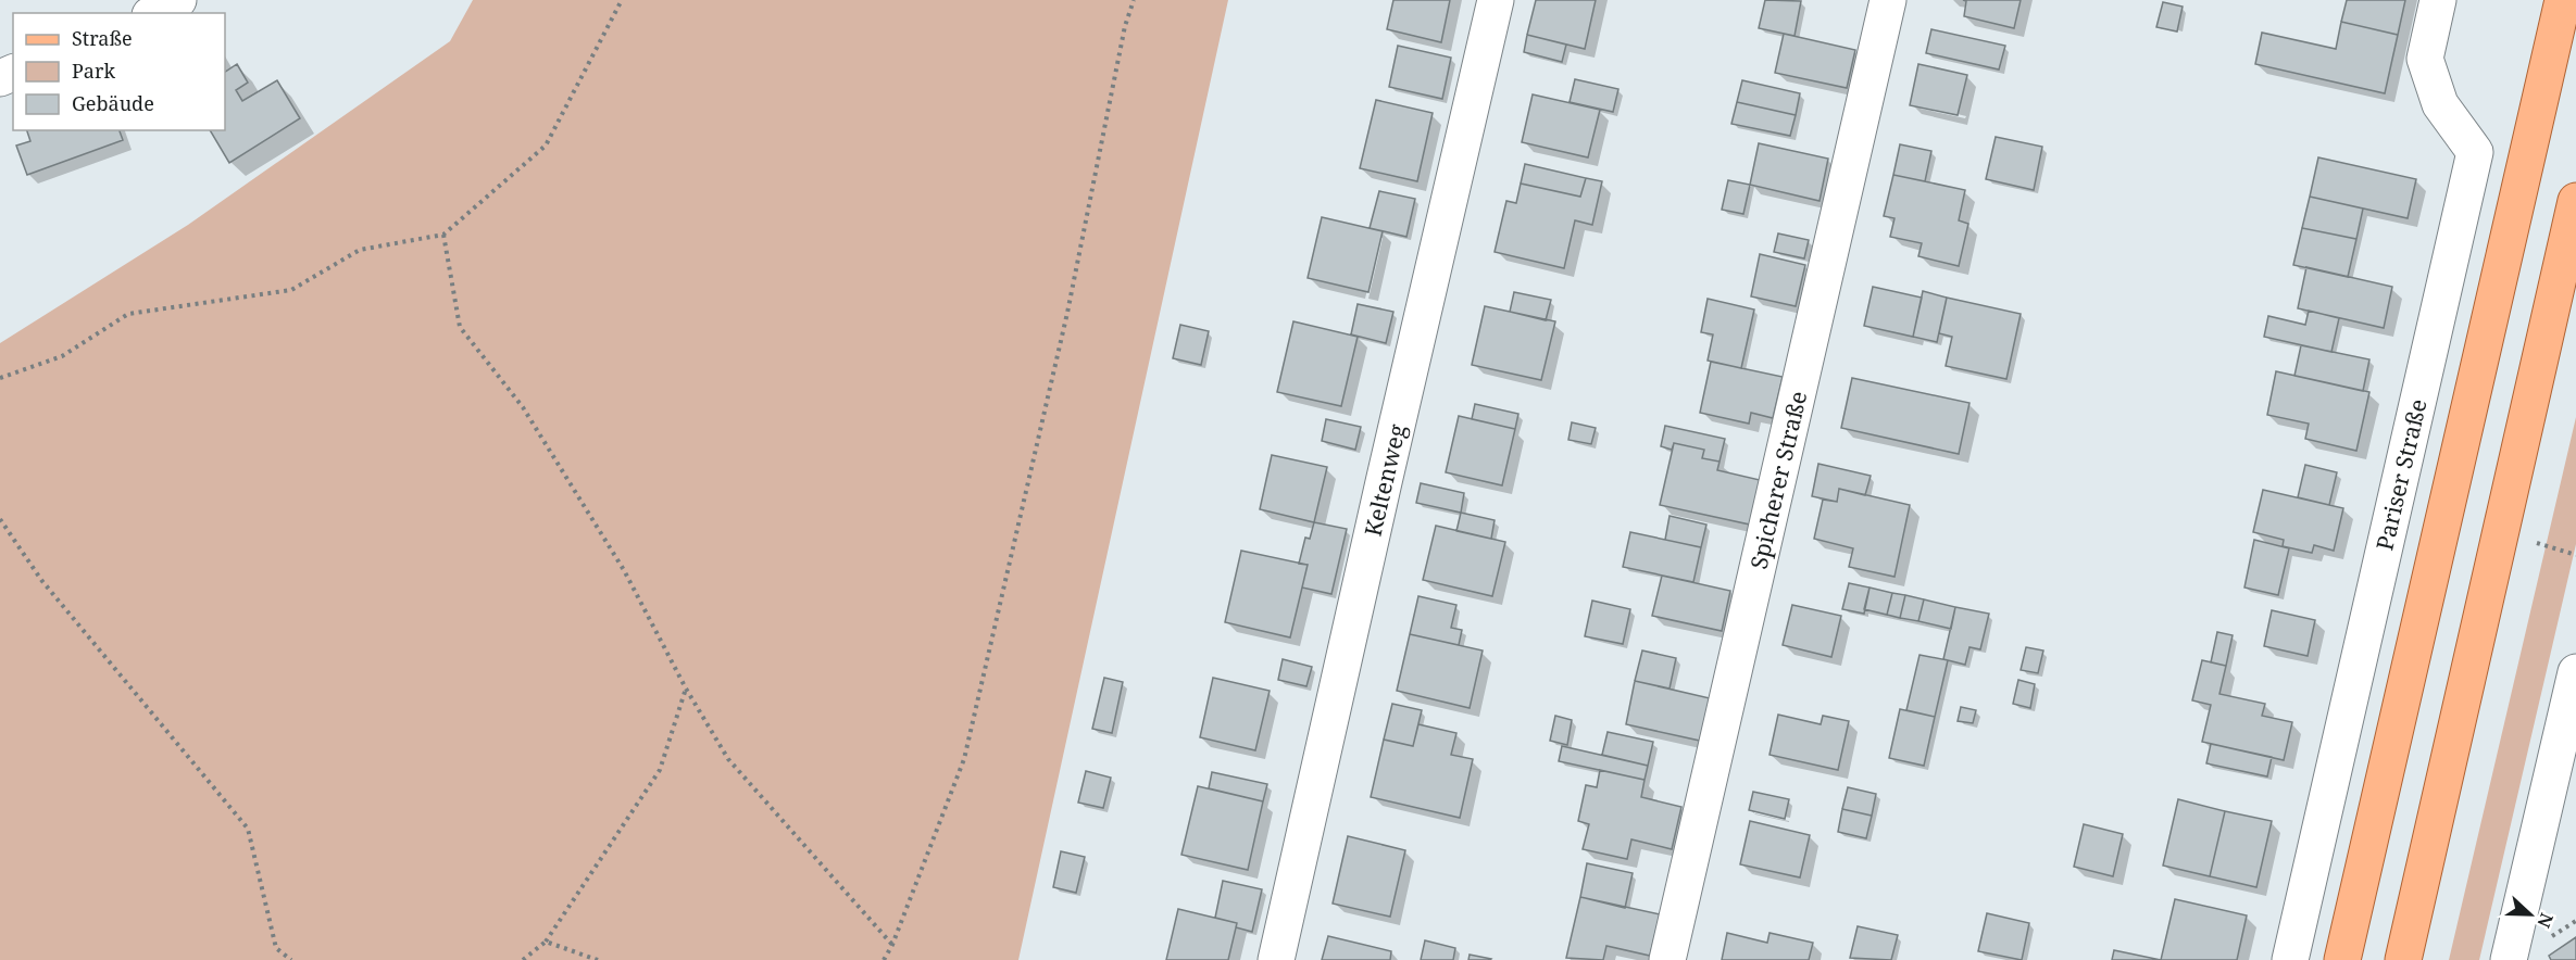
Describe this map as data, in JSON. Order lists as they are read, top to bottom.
{
  "streets": {
    "street": ["Pariser Straße", "Keltenweg", "Spicherer Straße"]
  },
  "legend": ["Straße", "Park", "Gebäude"],
  "north": "right"
}
